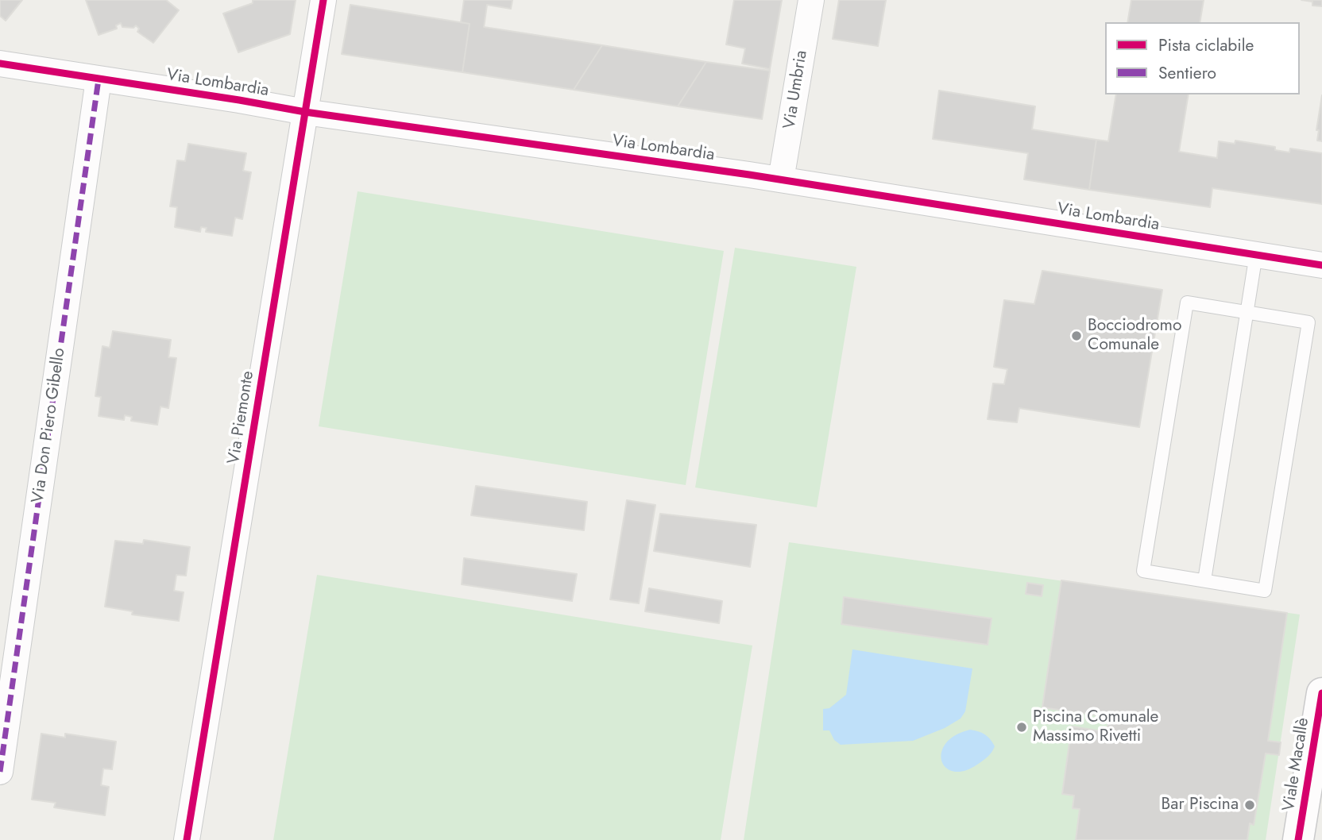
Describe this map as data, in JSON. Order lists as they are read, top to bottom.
{
  "streets": {
    "street": [
      "Via Lombardia",
      "Via Umbria",
      "Via Piemonte",
      "Via Don Piero Gibello",
      "Viale Macallè"
    ]
  },
  "crossings": [
    ["Via Lombardia", "Via Umbria"],
    ["Via Lombardia", "Via Piemonte"],
    ["Via Lombardia", "Via Don Piero Gibello"]
  ],
  "places": ["Bocciodromo Comunale", "Piscina Comunale Massimo Rivetti", "Bar Piscina"],
  "legend": ["Pista ciclabile", "Sentiero"]
}
